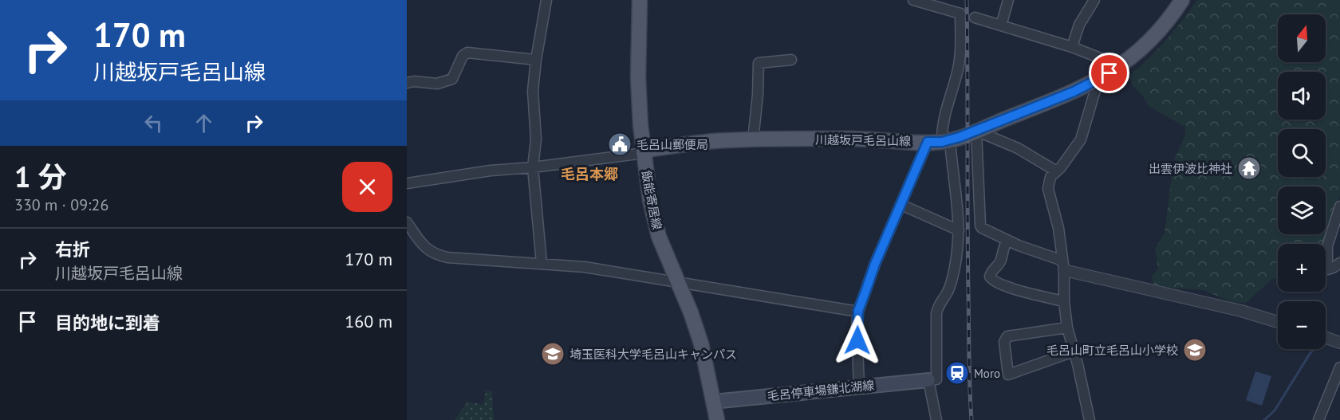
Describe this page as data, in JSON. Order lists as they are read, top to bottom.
{
  "streets": {
    "main road": ["川越坂戸毛呂山線", "飯能寄居線", "毛呂停車場鎌北湖線"]
  },
  "crossings": [
    ["川越坂戸毛呂山線", "飯能寄居線"],
    ["飯能寄居線", "毛呂停車場鎌北湖線"]
  ],
  "districts": ["毛呂本郷"],
  "places": {
    "public building": ["毛呂山郵便局"],
    "temple": ["出雲伊波比神社"],
    "school or university": ["毛呂山町立毛呂山小学校", "埼玉医科大学毛呂山キャンパス"],
    "station": ["Moro"]
  },
  "north": "top",
  "page": {
    "turn": ["170 m", "川越坂戸毛呂山線"],
    "map_buttons": ["+", "−"],
    "heading": ["1 分", "330 m · 09:26"],
    "list": [
      {
        "name": "右折",
        "note": "川越坂戸毛呂山線",
        "value": "170 m"
      },
      {
        "name": "目的地に到着",
        "value": "160 m"
      }
    ]
  }
}
